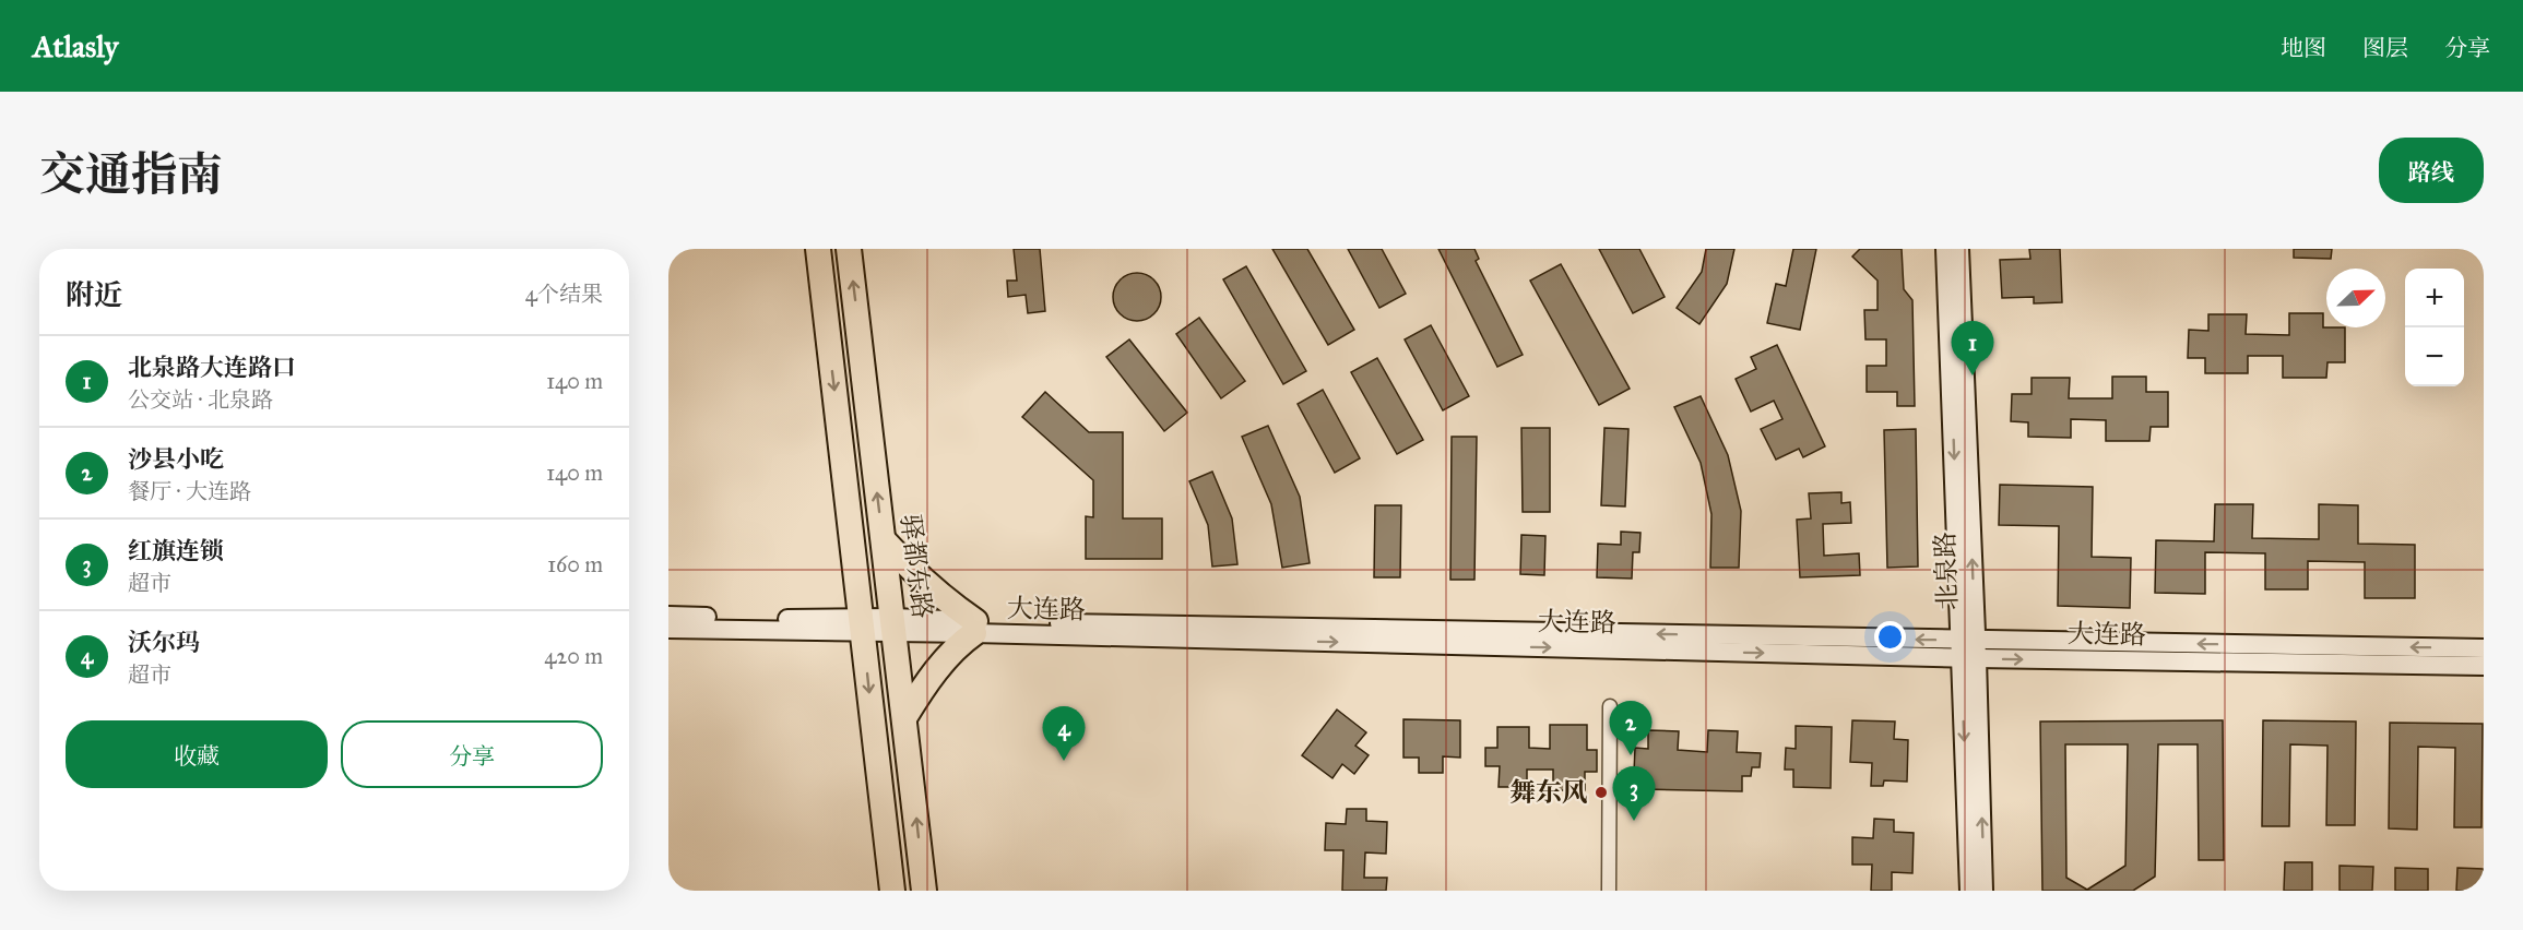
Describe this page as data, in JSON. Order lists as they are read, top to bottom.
{
  "streets": {
    "highway": ["驿都东路"],
    "street": ["北泉路", "大连路"]
  },
  "crossings": [
    ["驿都东路", "大连路"],
    ["北泉路", "大连路"]
  ],
  "places": ["舞东风"],
  "north": "top right",
  "page": {
    "header": "Atlasly",
    "nav": ["地图", "图层", "分享"],
    "title": "交通指南",
    "buttons": [
      "路线",
      ["收藏", "分享"]
    ],
    "heading": ["附近", "4个结果"],
    "map_buttons": ["+", "−"],
    "pins": [
      "1",
      "2",
      "4",
      "3"
    ],
    "list": [
      {
        "mark": "1",
        "name": "北泉路大连路口",
        "note": "公交站 · 北泉路",
        "value": "140 m"
      },
      {
        "mark": "2",
        "name": "沙县小吃",
        "note": "餐厅 · 大连路",
        "value": "140 m"
      },
      {
        "mark": "3",
        "name": "红旗连锁",
        "note": "超市",
        "value": "160 m"
      },
      {
        "mark": "4",
        "name": "沃尔玛",
        "note": "超市",
        "value": "420 m"
      }
    ]
  }
}
